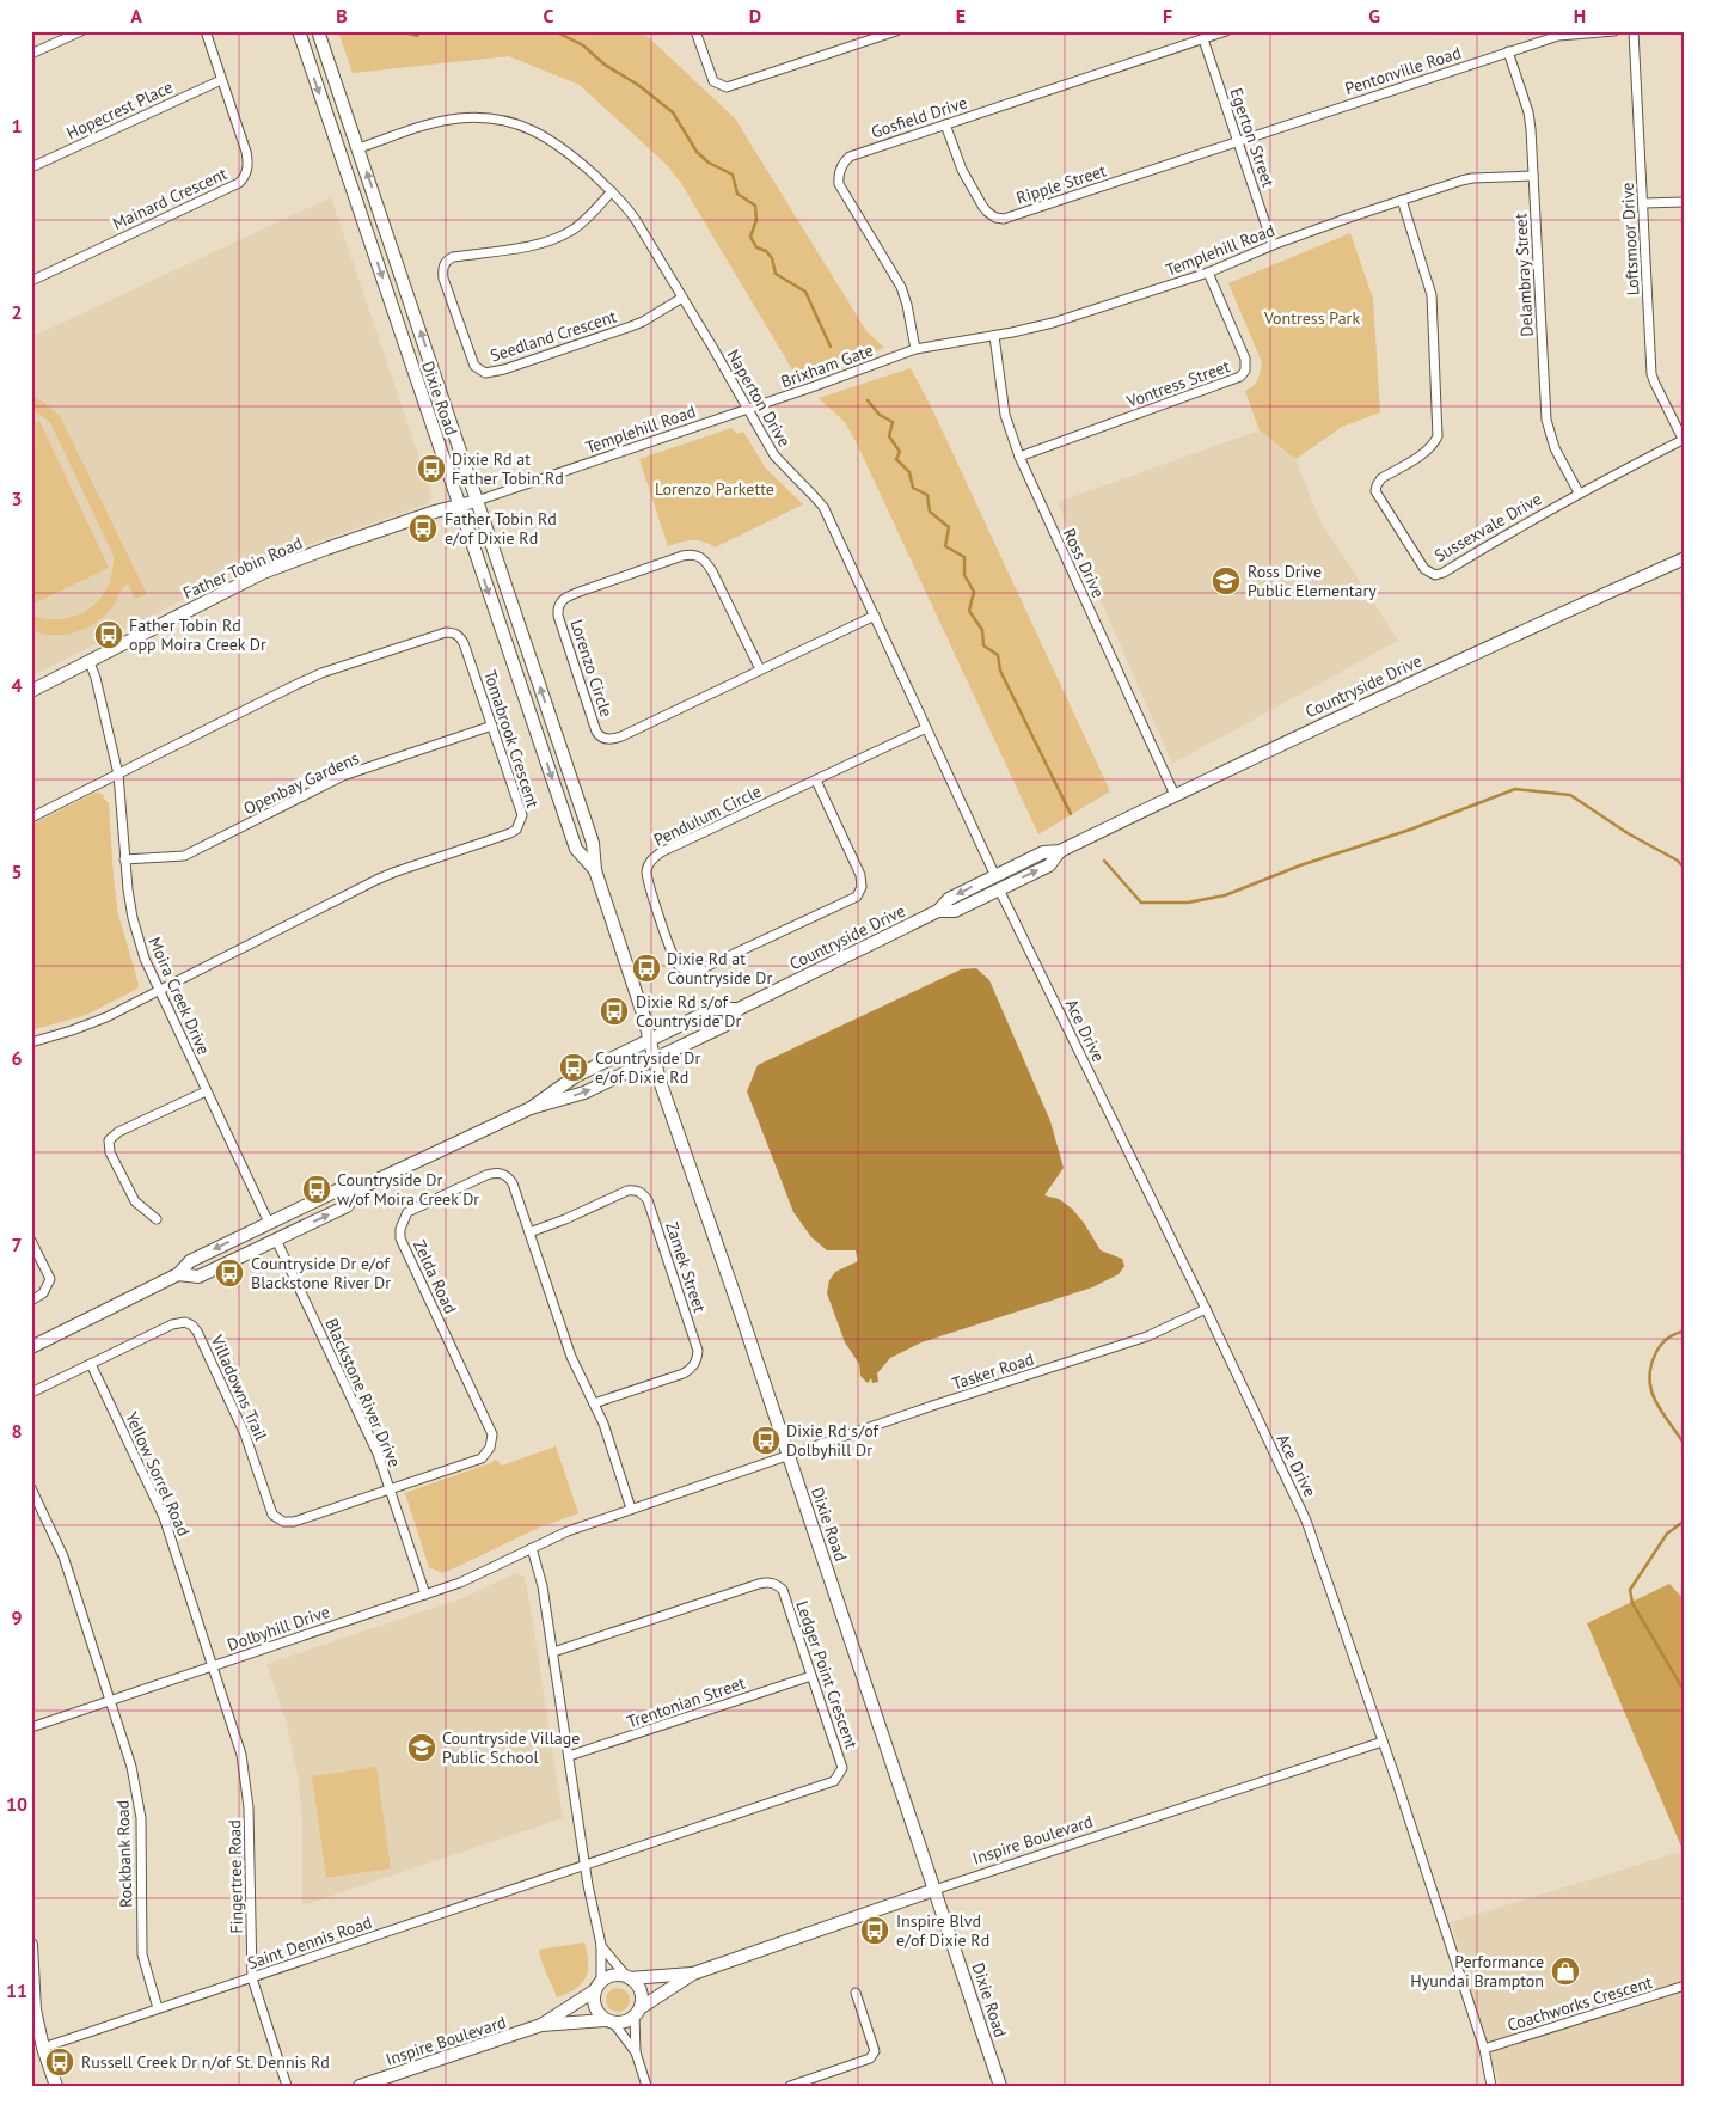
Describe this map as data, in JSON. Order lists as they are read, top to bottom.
{
  "streets": {
    "main road": [
      "Dixie Road",
      "Father Tobin Road",
      "Countryside Drive",
      "Inspire Boulevard"
    ],
    "street": [
      "Pentonville Road",
      "Hopecrest Place",
      "Gosfield Drive",
      "Egerton Street",
      "Ripple Street",
      "Mainard Crescent",
      "Loftsmoor Drive",
      "Templehill Road",
      "Delambray Street",
      "Seedland Crescent",
      "Brixham Gate",
      "Vontress Street",
      "Naperton Drive",
      "Sussexvale Drive",
      "Ross Drive",
      "Lorenzo Circle",
      "Tomabrook Crescent",
      "Openbay Gardens",
      "Pendulum Circle",
      "Moira Creek Drive",
      "Ace Drive",
      "Zamek Street",
      "Zelda Road",
      "Tasker Road",
      "Villadowns Trail",
      "Blackstone River Drive",
      "Yellow Sorrel Road",
      "Dolbyhill Drive",
      "Ledger Point Crescent",
      "Trentonian Street",
      "Rockbank Road",
      "Fingertree Road",
      "Saint Dennis Road",
      "Coachworks Crescent"
    ]
  },
  "crossings": [
    ["Pentonville Road", "Egerton Street"],
    ["Pentonville Road", "Ripple Street"],
    ["Pentonville Road", "Delambray Street"],
    ["Hopecrest Place", "Mainard Crescent"],
    ["Gosfield Drive", "Egerton Street"],
    ["Gosfield Drive", "Ripple Street"],
    ["Gosfield Drive", "Templehill Road"],
    ["Gosfield Drive", "Brixham Gate"],
    ["Egerton Street", "Ripple Street"],
    ["Egerton Street", "Templehill Road"],
    ["Loftsmoor Drive", "Sussexvale Drive"],
    ["Templehill Road", "Delambray Street"],
    ["Templehill Road", "Brixham Gate"],
    ["Templehill Road", "Vontress Street"],
    ["Templehill Road", "Dixie Road"],
    ["Templehill Road", "Naperton Drive"],
    ["Templehill Road", "Sussexvale Drive"],
    ["Templehill Road", "Ross Drive"],
    ["Templehill Road", "Father Tobin Road"],
    ["Delambray Street", "Sussexvale Drive"],
    ["Seedland Crescent", "Naperton Drive"],
    ["Brixham Gate", "Naperton Drive"],
    ["Vontress Street", "Ross Drive"],
    ["Dixie Road", "Naperton Drive"],
    ["Dixie Road", "Father Tobin Road"],
    ["Dixie Road", "Countryside Drive"],
    ["Dixie Road", "Tasker Road"],
    ["Dixie Road", "Dolbyhill Drive"],
    ["Dixie Road", "Inspire Boulevard"],
    ["Naperton Drive", "Lorenzo Circle"],
    ["Naperton Drive", "Countryside Drive"],
    ["Naperton Drive", "Pendulum Circle"],
    ["Ross Drive", "Countryside Drive"],
    ["Father Tobin Road", "Moira Creek Drive"],
    ["Countryside Drive", "Moira Creek Drive"],
    ["Countryside Drive", "Ace Drive"],
    ["Countryside Drive", "Blackstone River Drive"],
    ["Tomabrook Crescent", "Openbay Gardens"],
    ["Tomabrook Crescent", "Moira Creek Drive"],
    ["Openbay Gardens", "Moira Creek Drive"],
    ["Ace Drive", "Tasker Road"],
    ["Ace Drive", "Inspire Boulevard"],
    ["Ace Drive", "Coachworks Crescent"],
    ["Zamek Street", "Zelda Road"],
    ["Zelda Road", "Villadowns Trail"],
    ["Zelda Road", "Blackstone River Drive"],
    ["Zelda Road", "Dolbyhill Drive"],
    ["Tasker Road", "Dolbyhill Drive"],
    ["Villadowns Trail", "Blackstone River Drive"],
    ["Villadowns Trail", "Yellow Sorrel Road"],
    ["Blackstone River Drive", "Dolbyhill Drive"],
    ["Yellow Sorrel Road", "Dolbyhill Drive"],
    ["Yellow Sorrel Road", "Fingertree Road"],
    ["Dolbyhill Drive", "Rockbank Road"],
    ["Dolbyhill Drive", "Fingertree Road"],
    ["Ledger Point Crescent", "Trentonian Street"],
    ["Ledger Point Crescent", "Saint Dennis Road"],
    ["Rockbank Road", "Saint Dennis Road"],
    ["Fingertree Road", "Saint Dennis Road"]
  ],
  "parks": ["Vontress Park", "Lorenzo Parkette"],
  "places": {
    "bus stop": [
      "Dixie Rd at Father Tobin Rd",
      "Father Tobin Rd e/of Dixie Rd",
      "Father Tobin Rd opp Moira Creek Dr",
      "Dixie Rd at Countryside Dr",
      "Dixie Rd s/of Countryside Dr",
      "Countryside Dr e/of Dixie Rd",
      "Countryside Dr w/of Moira Creek Dr",
      "Countryside Dr e/of Blackstone River Dr",
      "Dixie Rd s/of Dolbyhill Dr",
      "Inspire Blvd e/of Dixie Rd",
      "Russell Creek Dr n/of St. Dennis Rd"
    ],
    "school or university": ["Ross Drive Public Elementary", "Countryside Village Public School"],
    "shop": ["Performance Hyundai Brampton"]
  },
  "grid": {
    "columns": [
      "A",
      "B",
      "C",
      "D",
      "E",
      "F",
      "G",
      "H"
    ],
    "rows": [
      "1",
      "2",
      "3",
      "4",
      "5",
      "6",
      "7",
      "8",
      "9",
      "10",
      "11"
    ]
  }
}
